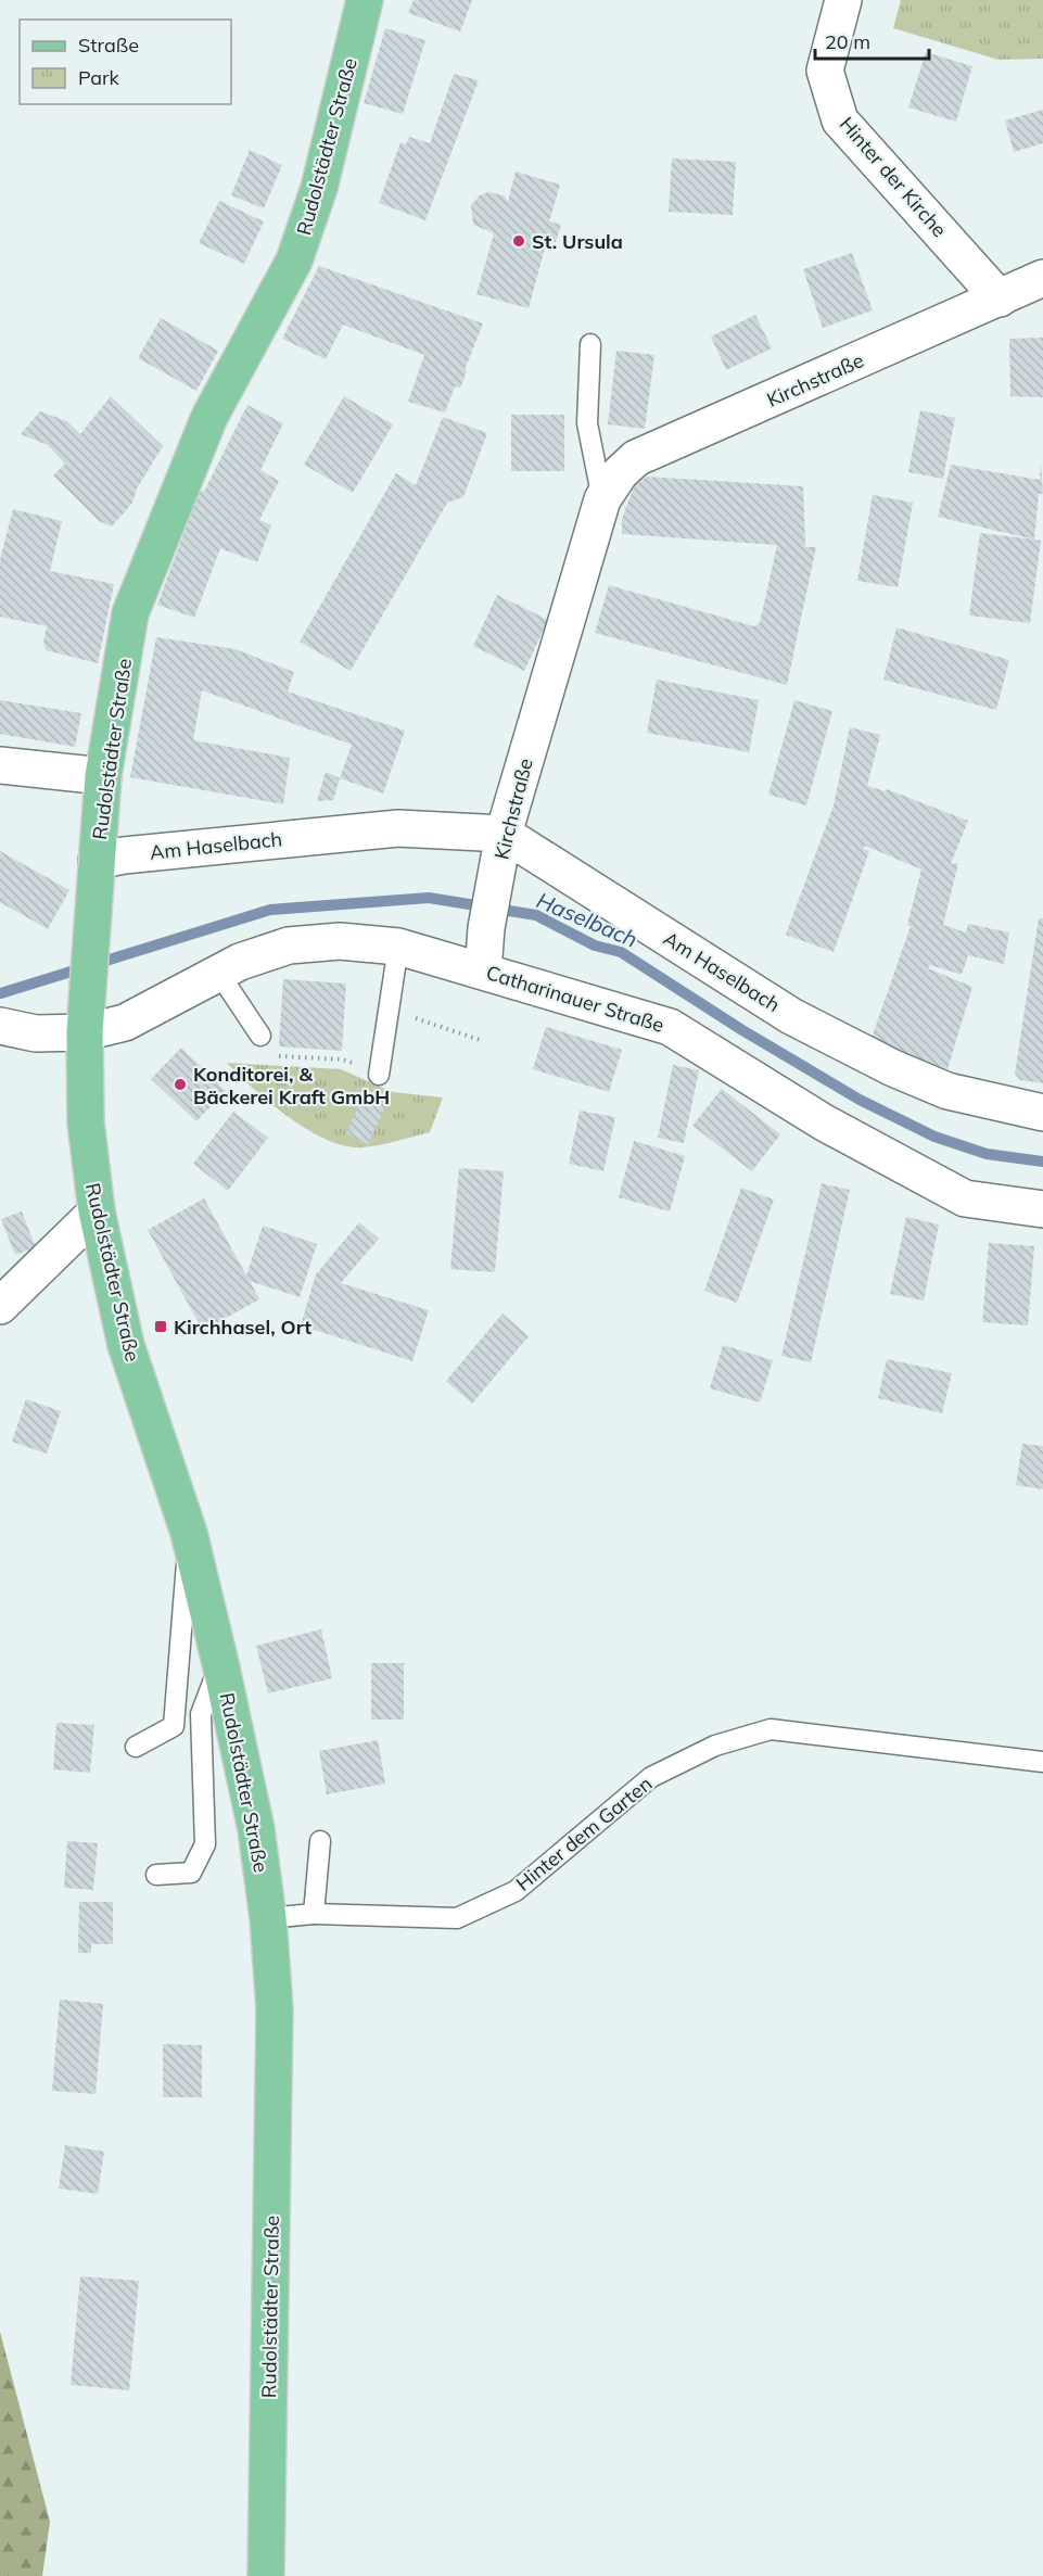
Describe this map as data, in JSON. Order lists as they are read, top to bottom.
{
  "streets": {
    "main road": ["Rudolstädter Straße"],
    "street": [
      "Hinter der Kirche",
      "Kirchstraße",
      "Am Haselbach",
      "Catharinauer Straße"
    ],
    "lane": ["Hinter dem Garten"]
  },
  "crossings": [
    ["Rudolstädter Straße", "Am Haselbach"],
    ["Rudolstädter Straße", "Catharinauer Straße"],
    ["Rudolstädter Straße", "Hinter dem Garten"],
    ["Hinter der Kirche", "Kirchstraße"],
    ["Kirchstraße", "Am Haselbach"],
    ["Kirchstraße", "Catharinauer Straße"]
  ],
  "water": ["Haselbach"],
  "places": {
    "other": ["St. Ursula", "Konditorei, & Bäckerei Kraft GmbH"],
    "transit": ["Kirchhasel, Ort"]
  },
  "legend": ["Straße", "Park"],
  "scale_bar": "20 m"
}
